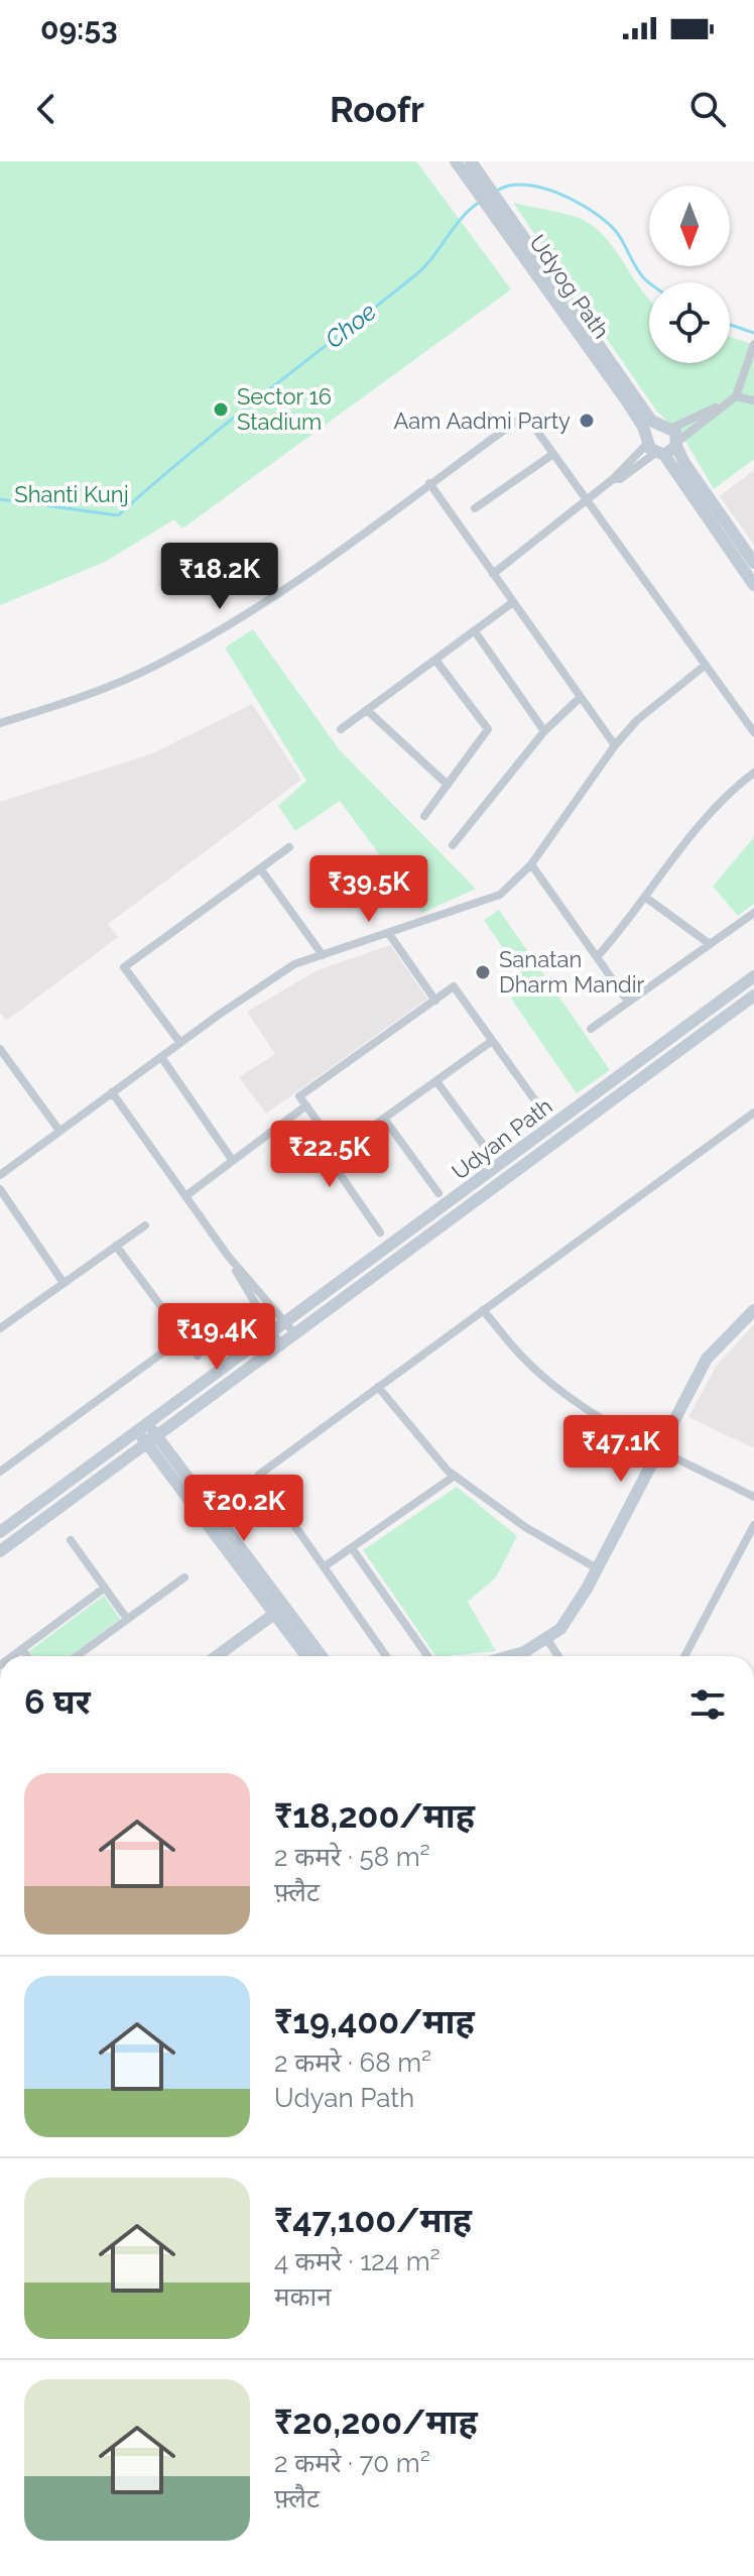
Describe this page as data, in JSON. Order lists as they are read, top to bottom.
{
  "streets": {
    "main road": ["Udyog Path", "Udyan Path"]
  },
  "water": ["Choe"],
  "parks": ["Shanti Kunj"],
  "places": ["Sector 16 Stadium", "Aam Aadmi Party", "Sanatan Dharm Mandir"],
  "north": "bottom",
  "page": {
    "status": "09:53",
    "header": "Roofr",
    "price": [
      "₹18.2K",
      "₹39.5K",
      "₹22.5K",
      "₹19.4K",
      "₹47.1K",
      "₹20.2K"
    ],
    "heading": "6 घर",
    "list": [
      {
        "name": "₹18,200/माह",
        "note": "2 कमरे · 58 m² · फ़्लैट"
      },
      {
        "name": "₹19,400/माह",
        "note": "2 कमरे · 68 m² · Udyan Path"
      },
      {
        "name": "₹47,100/माह",
        "note": "4 कमरे · 124 m² · मकान"
      },
      {
        "name": "₹20,200/माह",
        "note": "2 कमरे · 70 m² · फ़्लैट"
      }
    ]
  }
}
